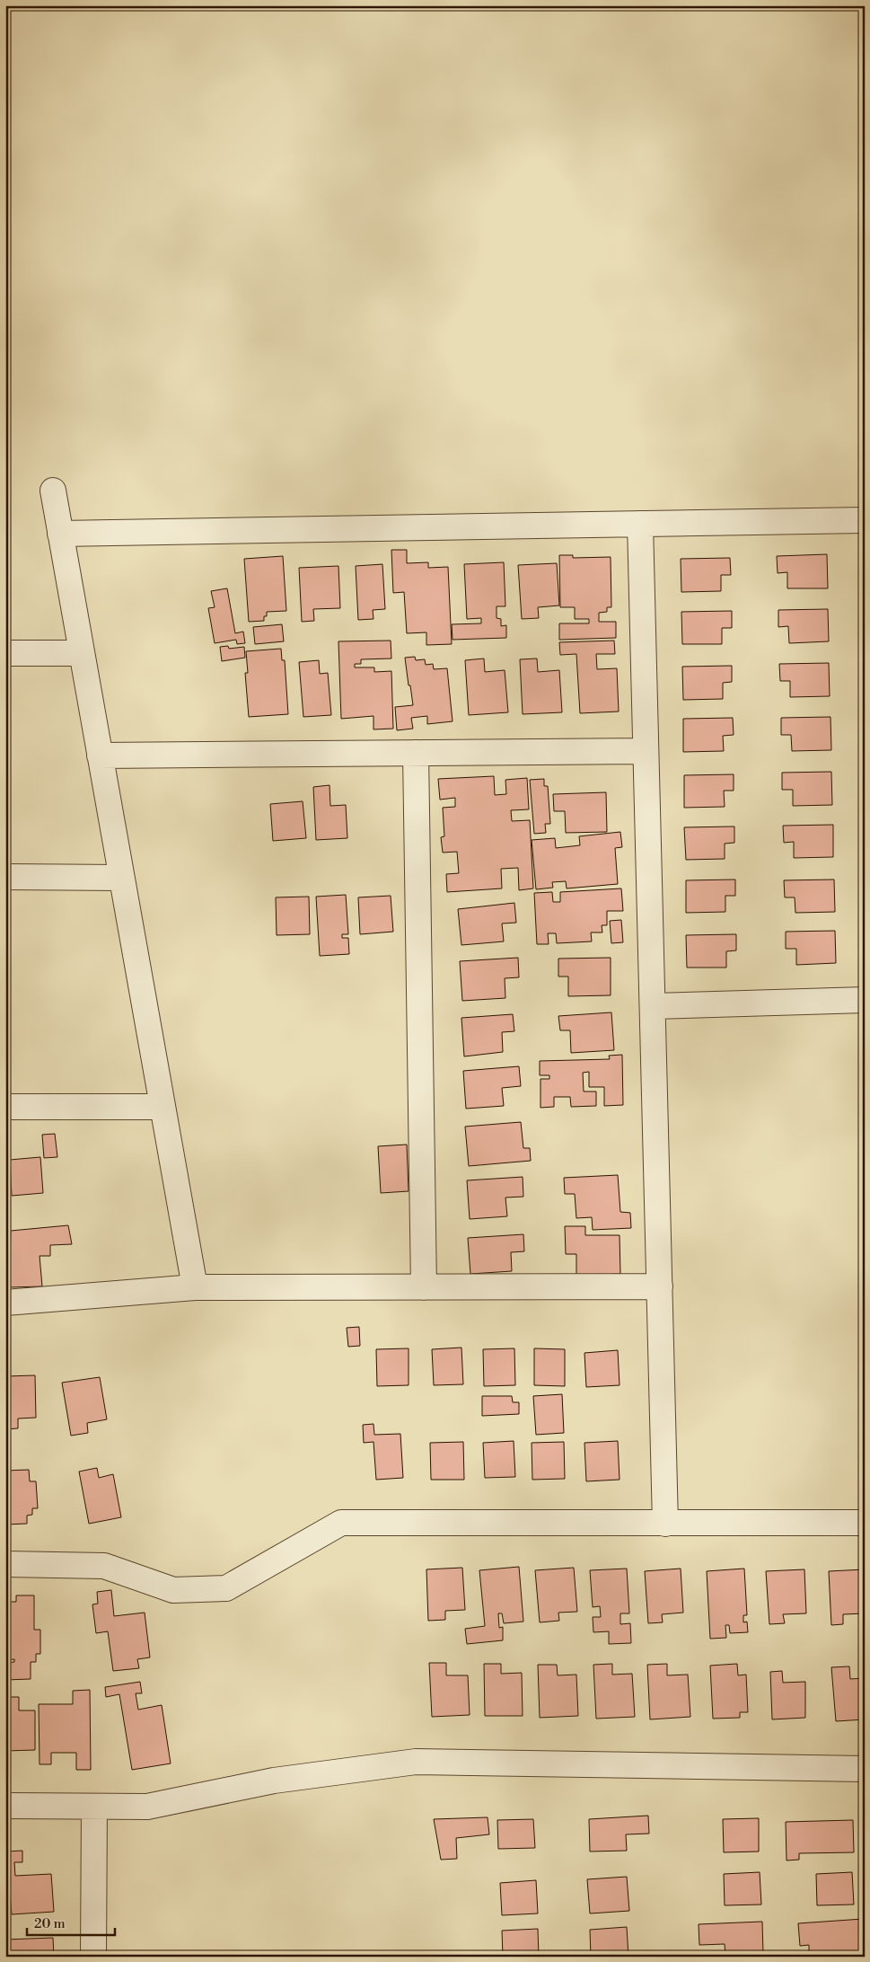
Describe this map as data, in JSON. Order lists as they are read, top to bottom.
{
  "scale_bar": "20 m"
}
